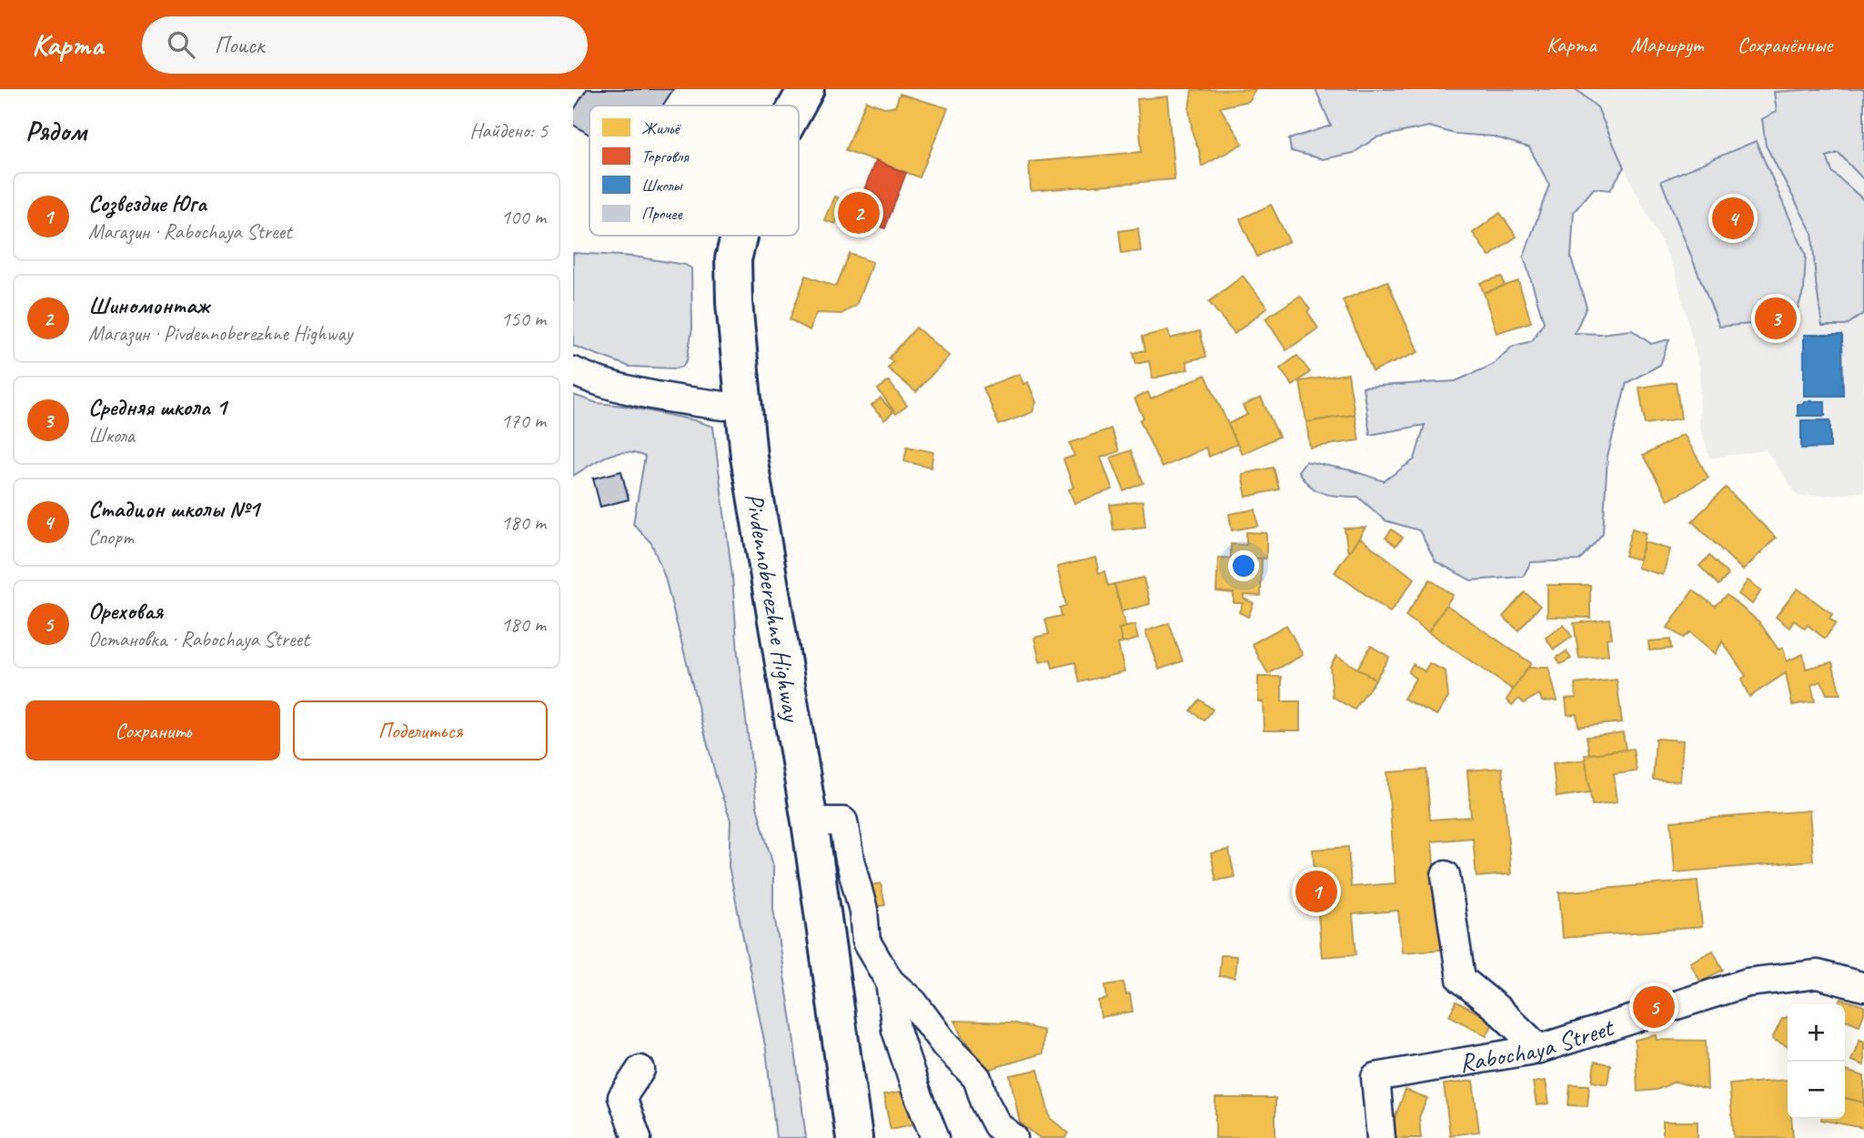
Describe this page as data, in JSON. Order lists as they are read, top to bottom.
{
  "streets": {
    "highway": ["Pivdennoberezhne Highway"],
    "street": ["Rabochaya Street"]
  },
  "legend": [
    "Жильё",
    "Торговля",
    "Школы",
    "Прочее"
  ],
  "page": {
    "header": "Карта",
    "search": "Поиск",
    "nav": ["Карта", "Маршрут", "Сохранённые"],
    "heading": ["Рядом", "Найдено: 5"],
    "list": [
      {
        "mark": "1",
        "name": "Созвездие Юга",
        "note": "Магазин · Rabochaya Street",
        "value": "100 m"
      },
      {
        "mark": "2",
        "name": "Шиномонтаж",
        "note": "Магазин · Pivdennoberezhne Highway",
        "value": "150 m"
      },
      {
        "mark": "3",
        "name": "Средняя школа 1",
        "note": "Школа",
        "value": "170 m"
      },
      {
        "mark": "4",
        "name": "Стадион школы №1",
        "note": "Спорт",
        "value": "180 m"
      },
      {
        "mark": "5",
        "name": "Ореховая",
        "note": "Остановка · Rabochaya Street",
        "value": "180 m"
      }
    ],
    "pins": [
      "2",
      "4",
      "3",
      "1",
      "5"
    ],
    "buttons": ["Сохранить", "Поделиться"],
    "map_buttons": ["+", "−"]
  }
}
